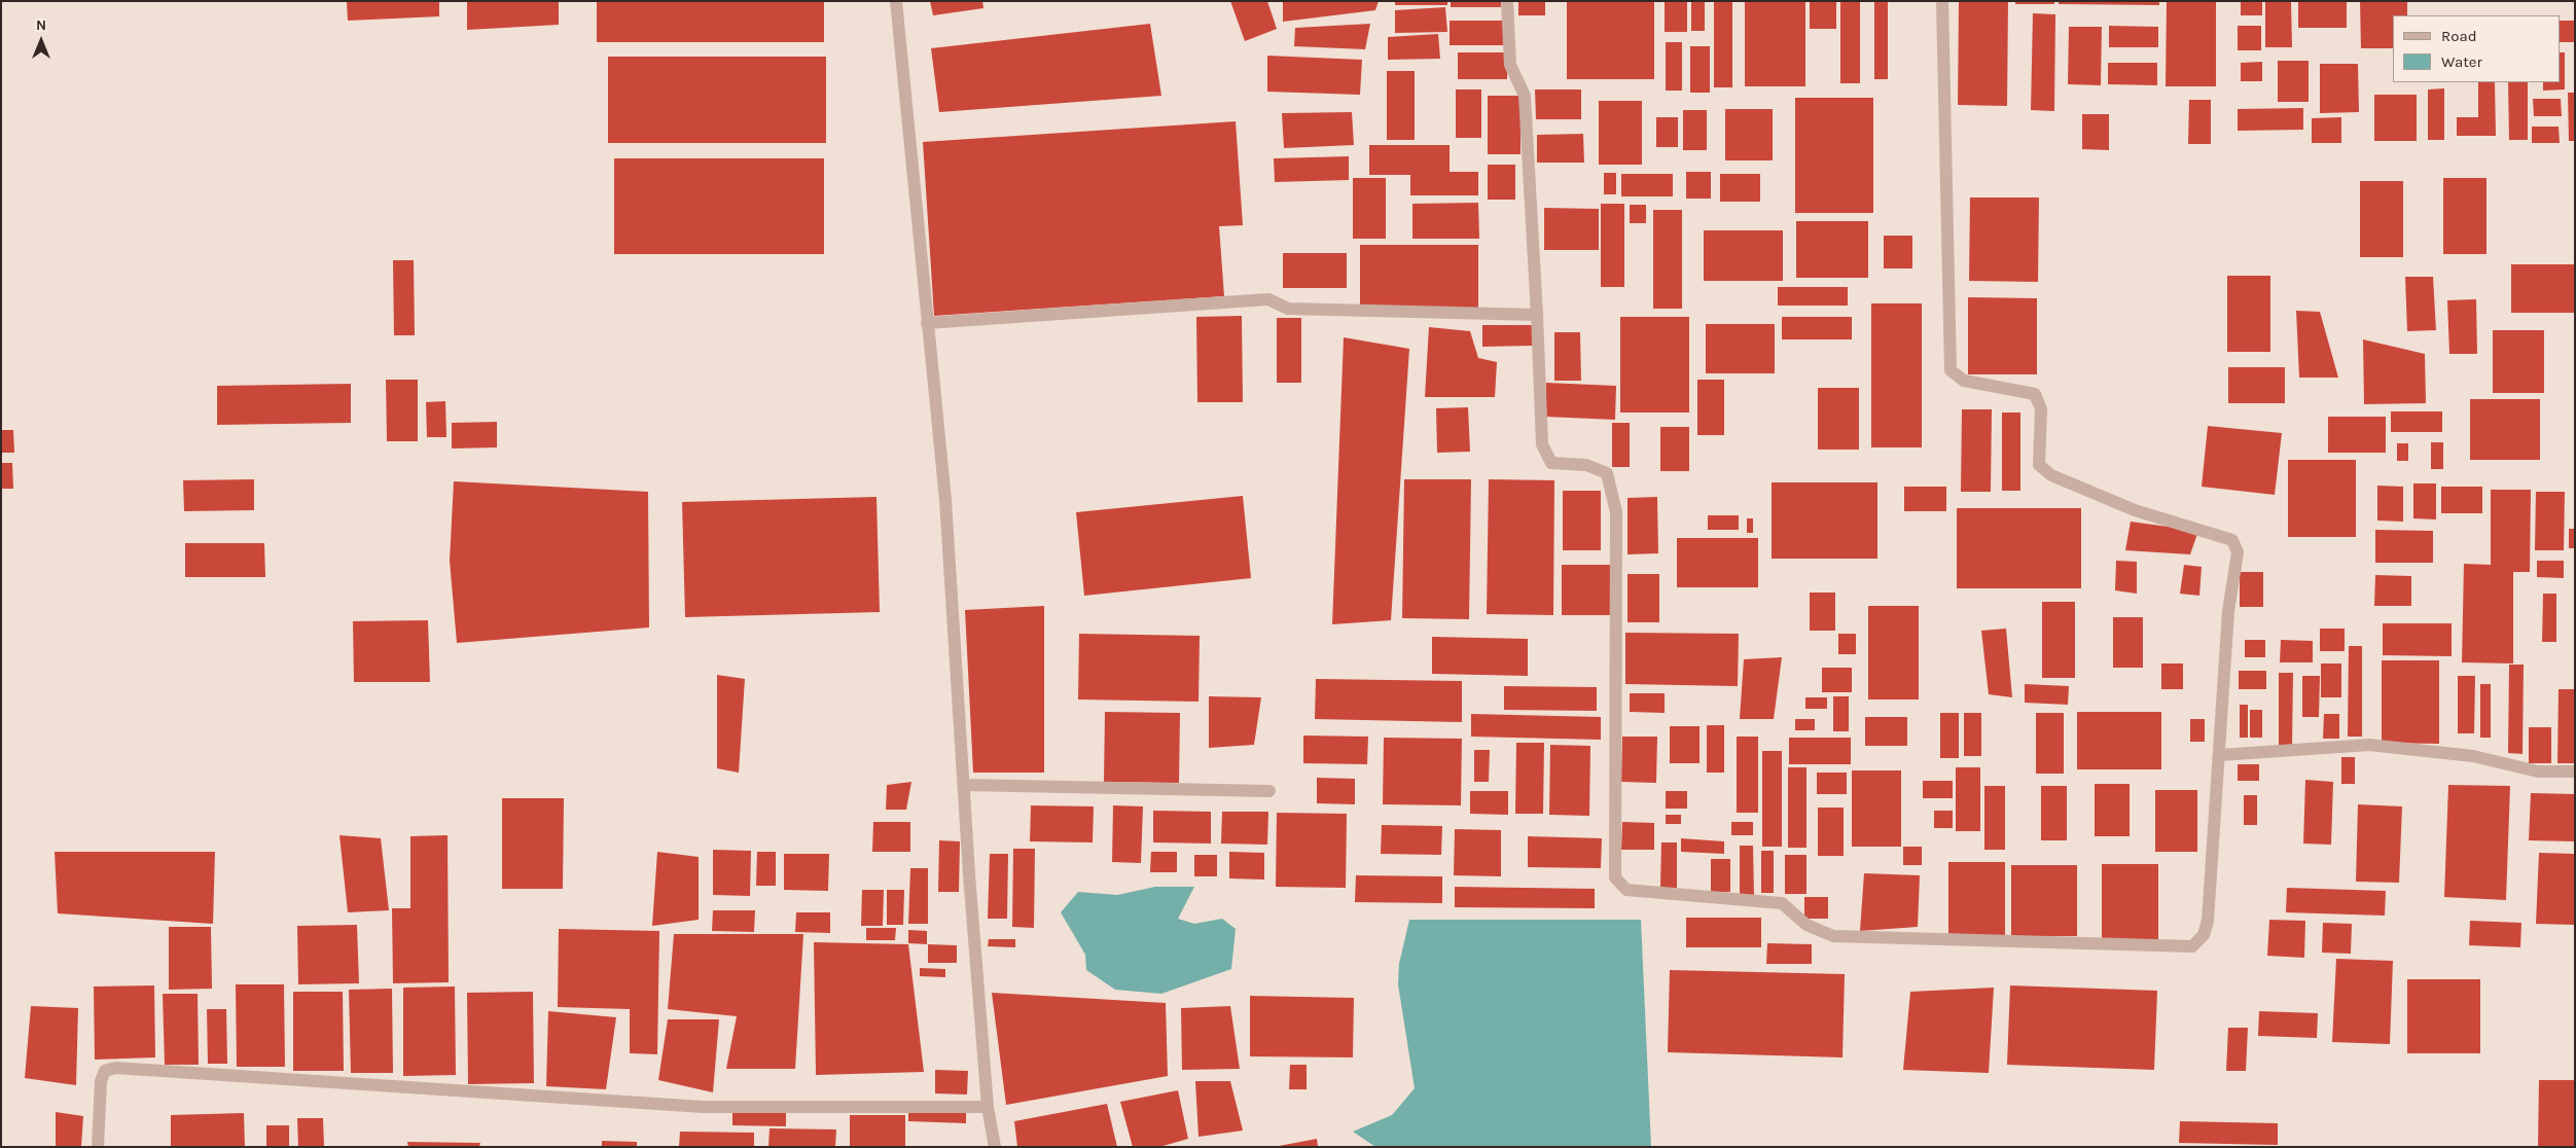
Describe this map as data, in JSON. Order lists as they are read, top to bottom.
{
  "legend": ["Road", "Water"],
  "north": "top"
}
